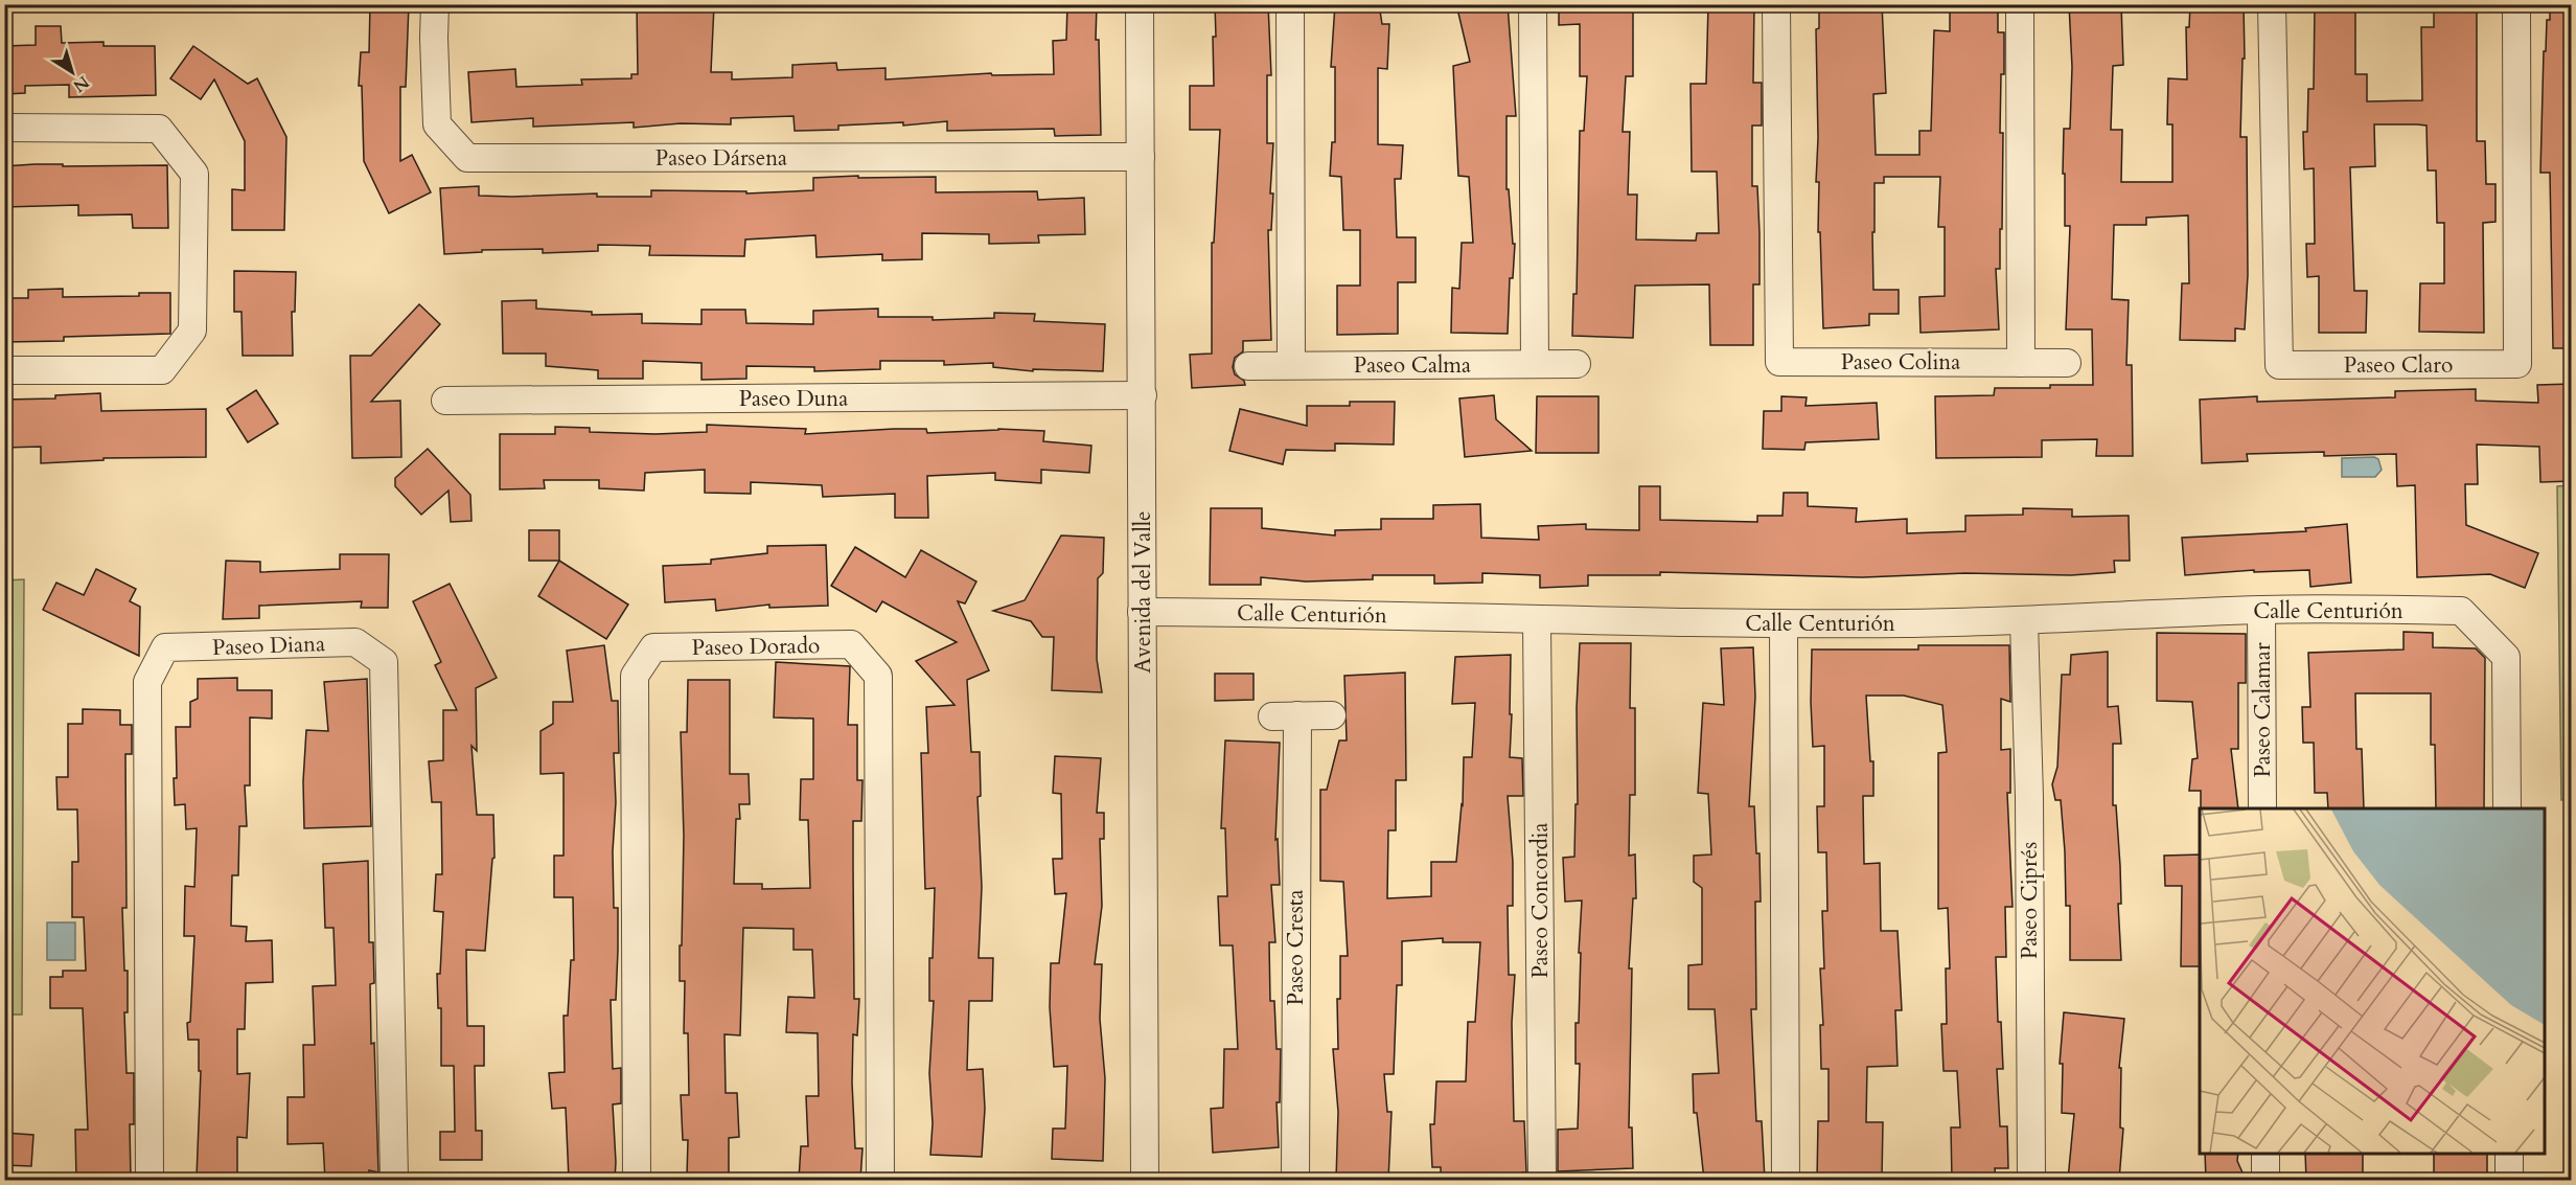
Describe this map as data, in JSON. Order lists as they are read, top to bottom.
{
  "streets": {
    "street": [
      "Paseo Dársena",
      "Paseo Colina",
      "Paseo Calma",
      "Paseo Claro",
      "Paseo Duna",
      "Avenida del Valle",
      "Calle Centurión",
      "Paseo Diana",
      "Paseo Dorado",
      "Paseo Calamar",
      "Paseo Concordia",
      "Paseo Ciprés",
      "Paseo Cresta"
    ]
  },
  "crossings": [
    ["Paseo Dársena", "Avenida del Valle"],
    ["Paseo Duna", "Avenida del Valle"],
    ["Avenida del Valle", "Calle Centurión"],
    ["Calle Centurión", "Paseo Calamar"],
    ["Calle Centurión", "Paseo Concordia"],
    ["Calle Centurión", "Paseo Ciprés"]
  ],
  "north": "bottom right"
}
